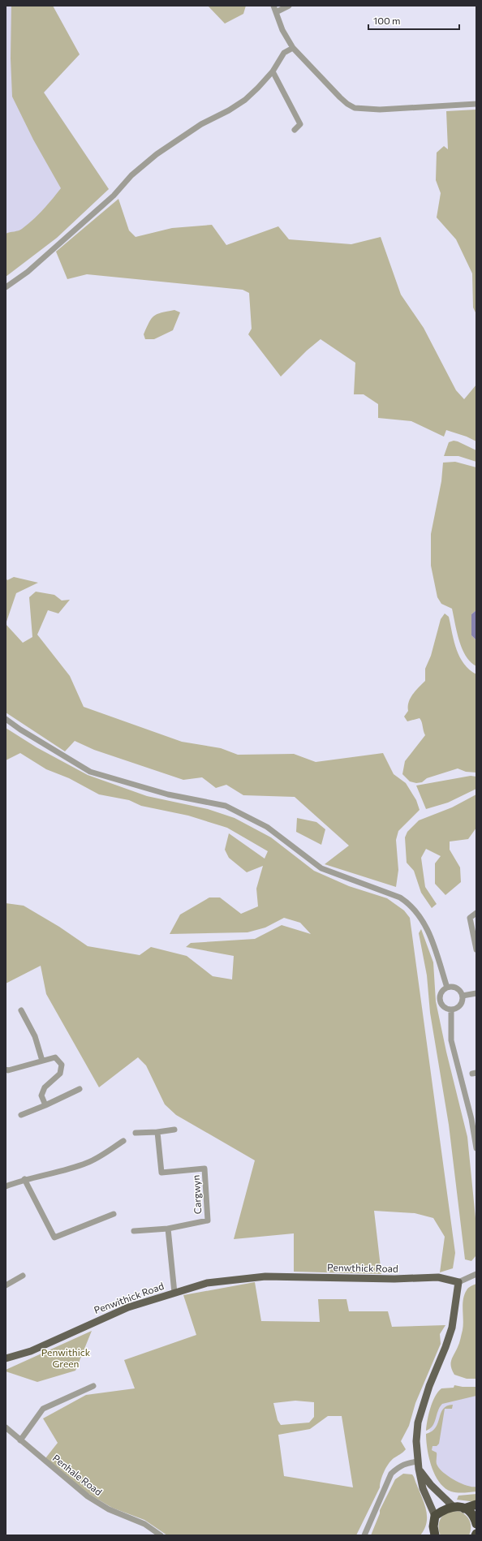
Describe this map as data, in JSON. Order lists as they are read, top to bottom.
{
  "streets": {
    "main road": ["Penwthick Road", "Penwithick Road"],
    "street": ["Cargwyn", "Penhale Road"]
  },
  "crossings": [
    ["Penwthick Road", "Penwithick Road"]
  ],
  "parks": ["Penwithick Green"],
  "scale_bar": "100 m"
}
